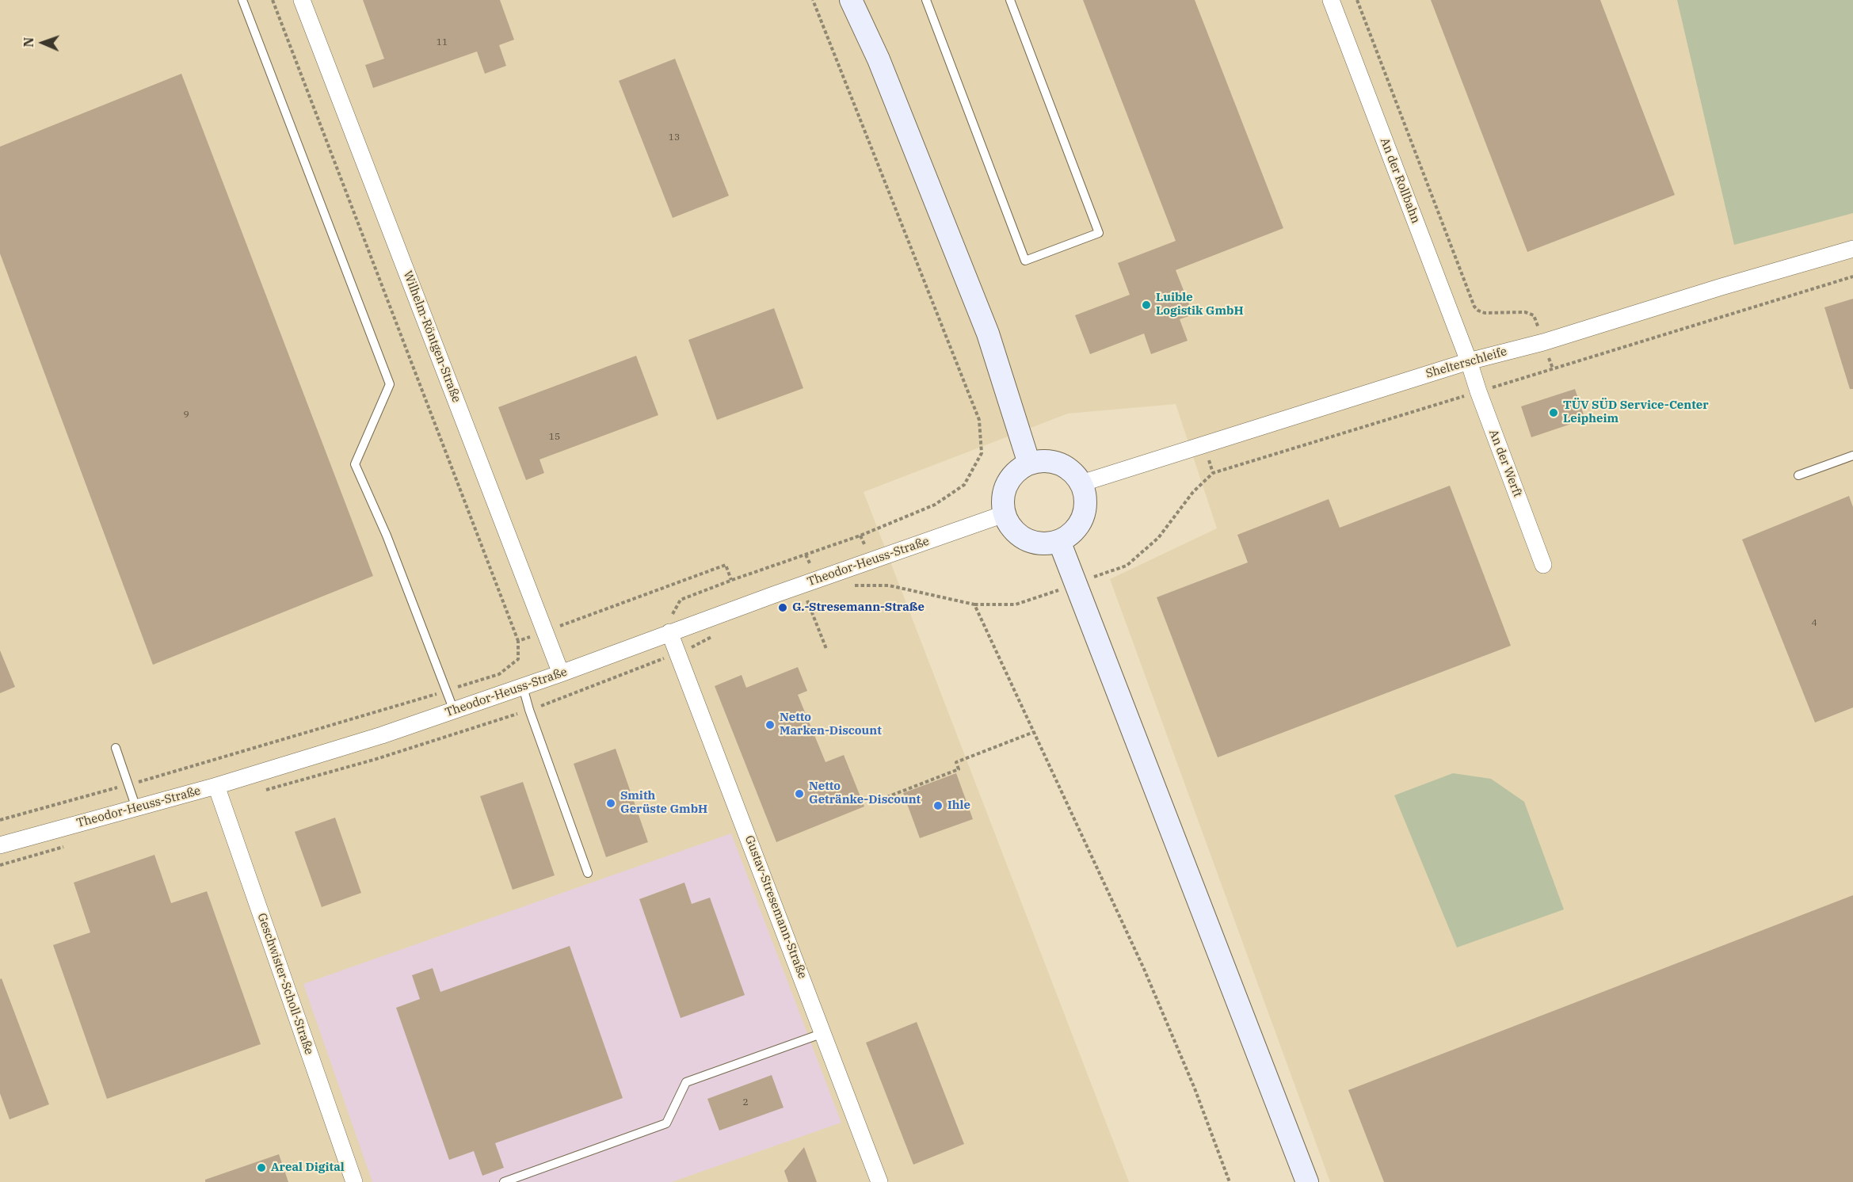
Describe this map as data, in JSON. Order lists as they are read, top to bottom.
{
  "streets": {
    "street": [
      "An der Rollbahn",
      "Wilhelm-Röntgen-Straße",
      "Shelterschleife",
      "An der Werft",
      "Theodor-Heuss-Straße",
      "Gustav-Stresemann-Straße",
      "Geschwister-Scholl-Straße"
    ]
  },
  "crossings": [
    ["An der Rollbahn", "Shelterschleife"],
    ["An der Rollbahn", "An der Werft"],
    ["Wilhelm-Röntgen-Straße", "Theodor-Heuss-Straße"],
    ["Shelterschleife", "An der Werft"],
    ["Shelterschleife", "Theodor-Heuss-Straße"],
    ["Theodor-Heuss-Straße", "Gustav-Stresemann-Straße"],
    ["Theodor-Heuss-Straße", "Geschwister-Scholl-Straße"]
  ],
  "places": [
    "Luible Logistik GmbH",
    "TÜV SÜD Service-Center Leipheim",
    "G.-Stresemann-Straße",
    "Netto Marken-Discount",
    "Netto Getränke-Discount",
    "Smith Gerüste GmbH",
    "Ihle",
    "Areal Digital"
  ],
  "house_numbers": [
    "11",
    "13",
    "9",
    "15",
    "4",
    "2"
  ],
  "north": "left"
}
